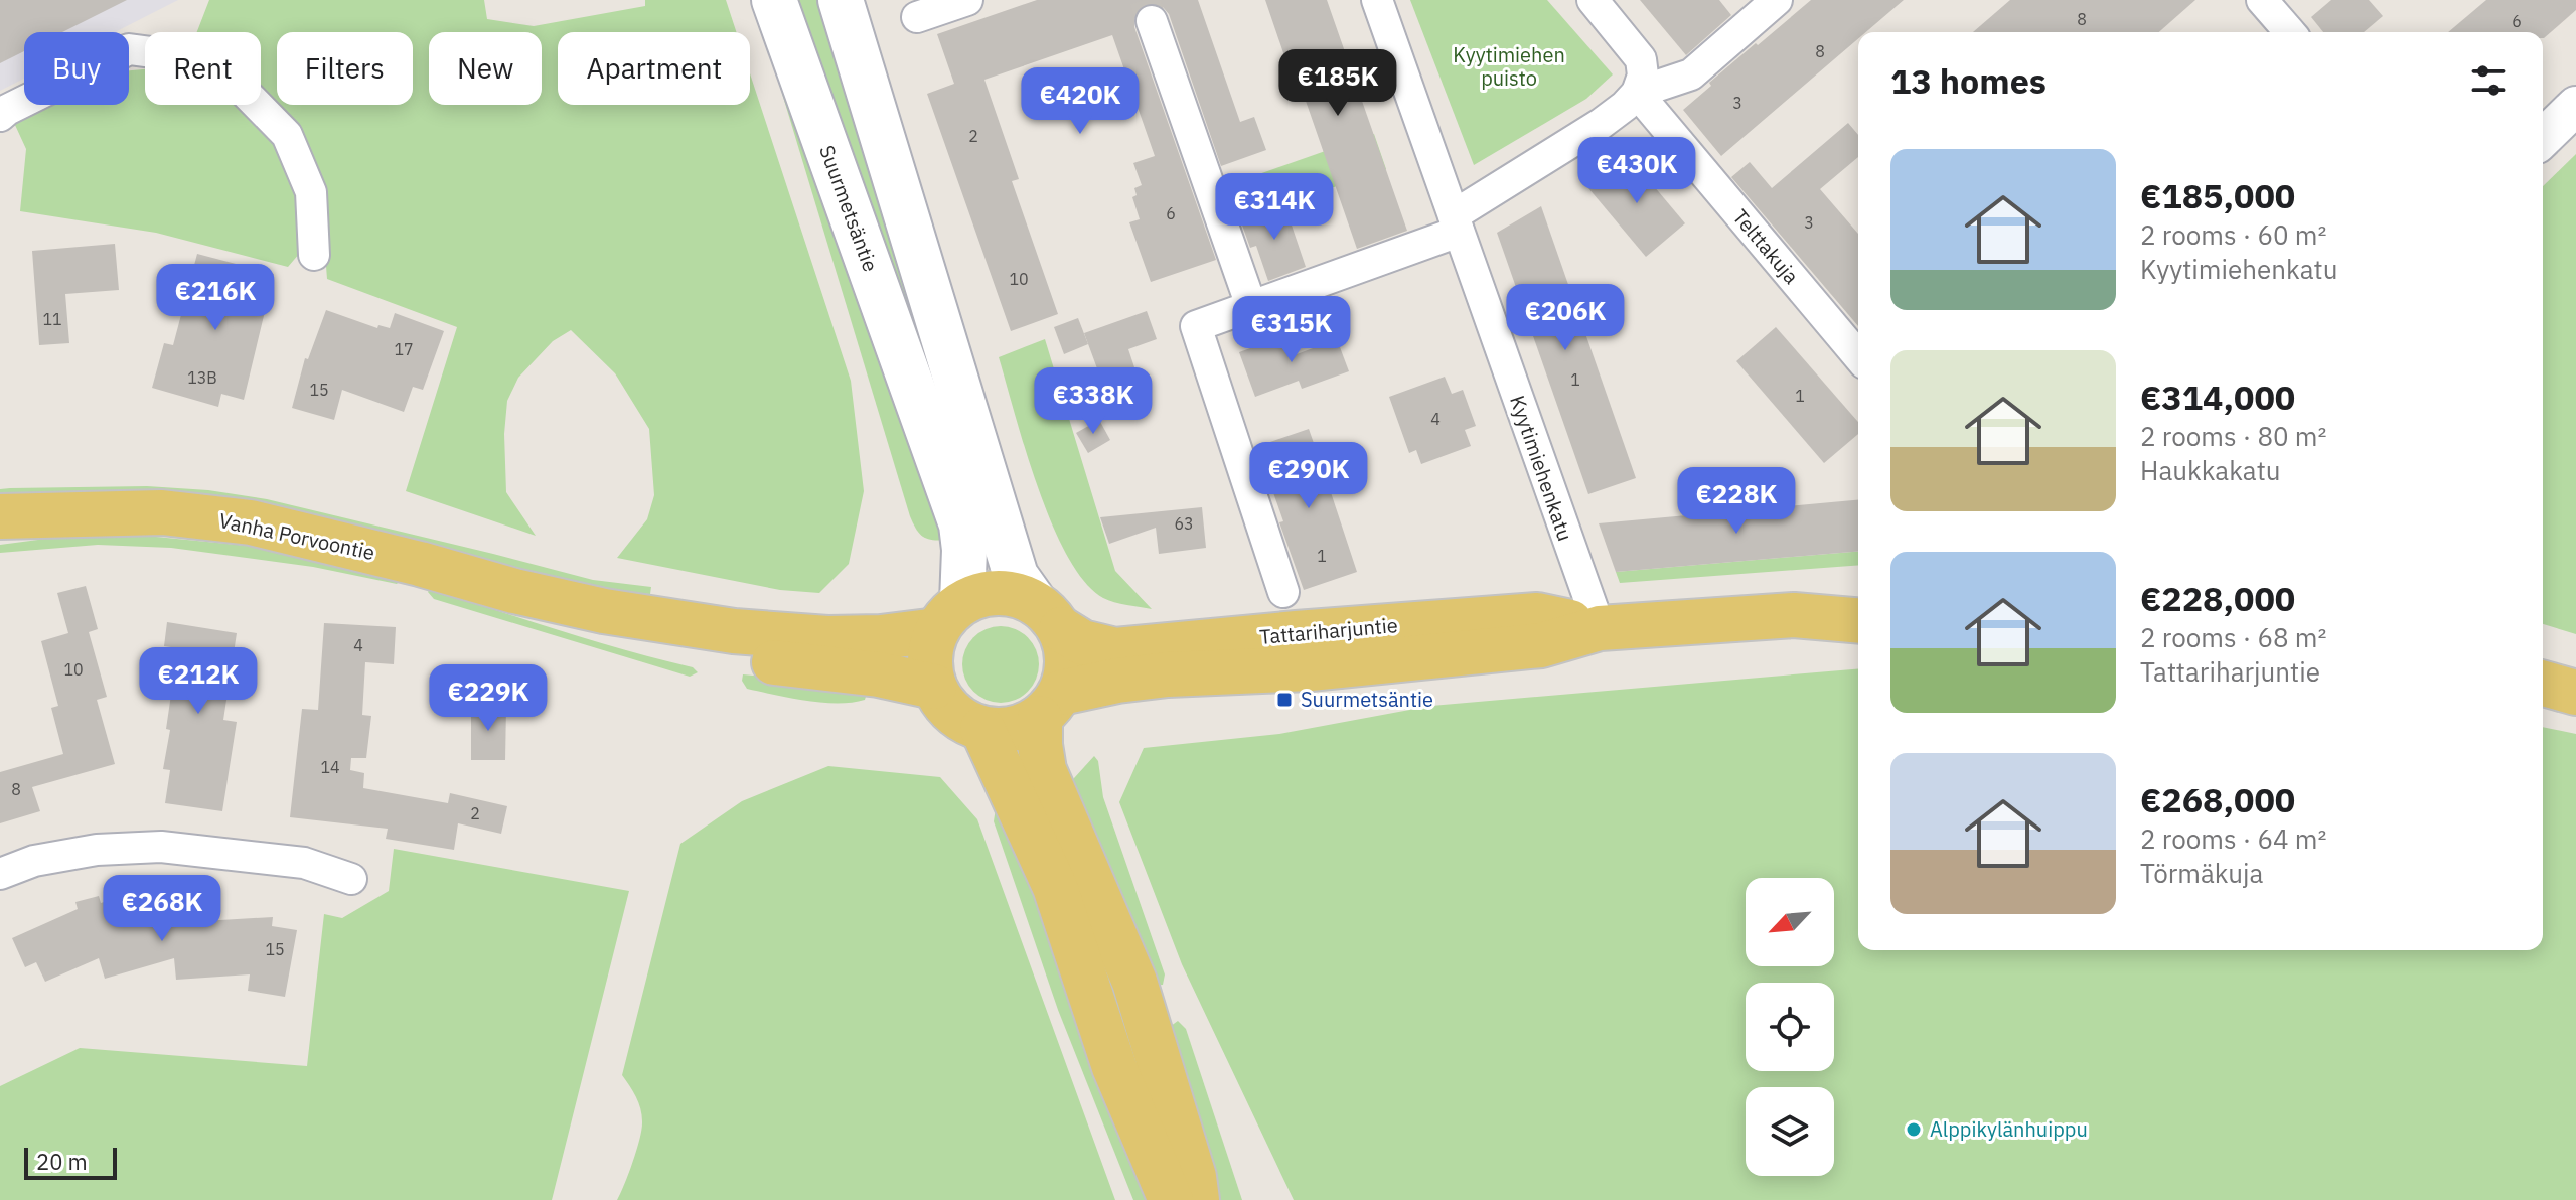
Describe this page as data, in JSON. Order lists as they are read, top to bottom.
{
  "streets": {
    "main road": ["Suurmetsäntie", "Vanha Porvoontie", "Tattariharjuntie"],
    "street": ["Telttakuja", "Kyytimiehenkatu"]
  },
  "crossings": [
    ["Suurmetsäntie", "Vanha Porvoontie"],
    ["Suurmetsäntie", "Tattariharjuntie"],
    ["Kyytimiehenkatu", "Tattariharjuntie"],
    ["Vanha Porvoontie", "Tattariharjuntie"]
  ],
  "parks": ["Kyytimiehen puisto"],
  "places": {
    "transit": ["Suurmetsäntie"],
    "other": ["Alppikylänhuippu"]
  },
  "house_numbers": [
    "8",
    "6",
    "8",
    "3",
    "2",
    "6",
    "3",
    "10",
    "11",
    "17",
    "13B",
    "1",
    "15",
    "1",
    "4",
    "63",
    "1",
    "4",
    "10",
    "14",
    "8",
    "2",
    "15"
  ],
  "scale_bar": "20 m",
  "north": "bottom left",
  "page": {
    "chip": [
      "Buy",
      "Rent",
      "Filters",
      "New",
      "Apartment"
    ],
    "heading": "13 homes",
    "price": [
      "€185K",
      "€420K",
      "€430K",
      "€314K",
      "€216K",
      "€206K",
      "€315K",
      "€338K",
      "€290K",
      "€228K",
      "€212K",
      "€229K",
      "€268K"
    ],
    "list": [
      {
        "name": "€185,000",
        "note": "2 rooms · 60 m² · Kyytimiehenkatu"
      },
      {
        "name": "€314,000",
        "note": "2 rooms · 80 m² · Haukkakatu"
      },
      {
        "name": "€228,000",
        "note": "2 rooms · 68 m² · Tattariharjuntie"
      },
      {
        "name": "€268,000",
        "note": "2 rooms · 64 m² · Törmäkuja"
      }
    ],
    "scale": "20 m"
  }
}
